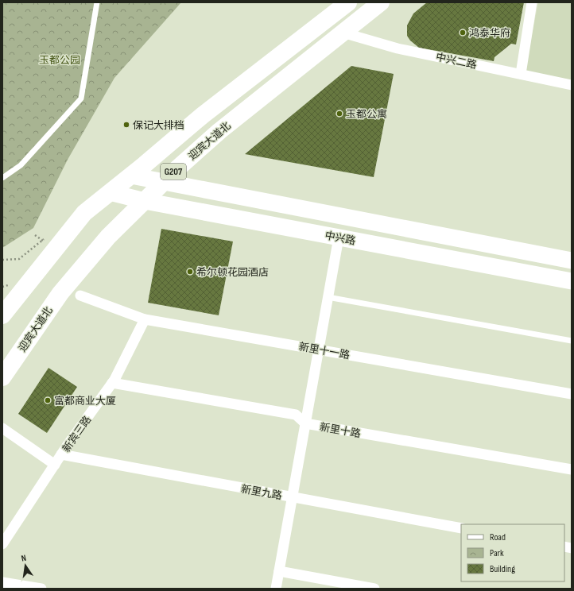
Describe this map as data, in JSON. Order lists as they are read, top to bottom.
{
  "streets": {
    "highway": ["迎宾大道北", "G207"],
    "main road": ["中兴路"],
    "street": [
      "中兴二路",
      "新里十一路",
      "新里十路",
      "新宾三路",
      "新里九路"
    ]
  },
  "crossings": [
    ["中兴二路", "迎宾大道北"],
    ["迎宾大道北", "中兴路"],
    ["迎宾大道北", "新里十一路"],
    ["G207", "中兴路"],
    ["新里十一路", "新宾三路"],
    ["新里十路", "新宾三路"],
    ["新宾三路", "新里九路"]
  ],
  "parks": ["玉都公园"],
  "places": [
    "鸿泰华府",
    "玉都公寓",
    "保记大排档",
    "希尔顿花园酒店",
    "富都商业大厦"
  ],
  "legend": ["Road", "Park", "Building"],
  "north": "top"
}
